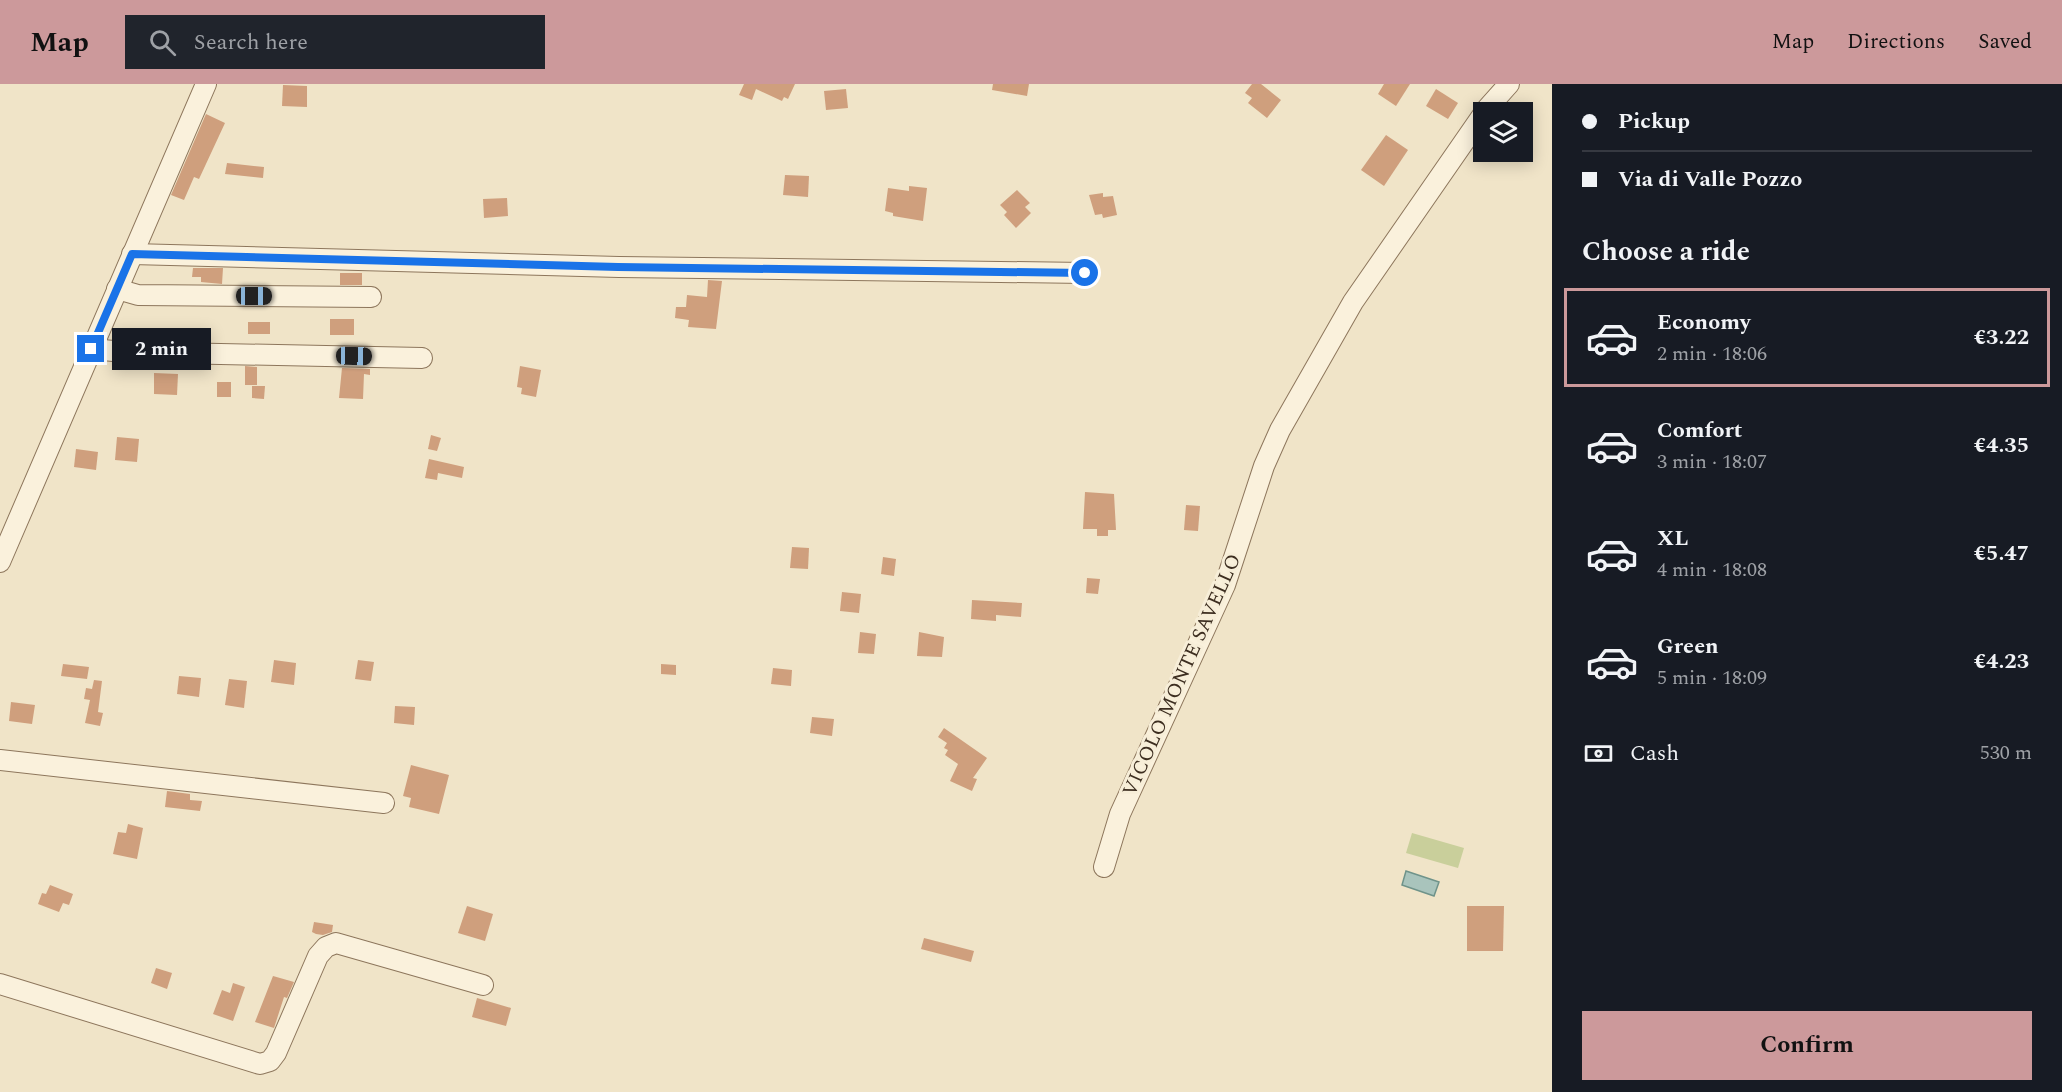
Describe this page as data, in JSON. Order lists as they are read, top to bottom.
{
  "streets": {
    "street": ["VICOLO MONTE SAVELLO"]
  },
  "page": {
    "header": "Map",
    "search": "Search here",
    "nav": ["Map", "Directions", "Saved"],
    "banner": ["Pickup", "Via di Valle Pozzo"],
    "heading": "Choose a ride",
    "list": [
      {
        "name": "Economy",
        "note": "2 min · 18:06",
        "value": "€3.22"
      },
      {
        "name": "Comfort",
        "note": "3 min · 18:07",
        "value": "€4.35"
      },
      {
        "name": "XL",
        "note": "4 min · 18:08",
        "value": "€5.47"
      },
      {
        "name": "Green",
        "note": "5 min · 18:09",
        "value": "€4.23"
      }
    ],
    "bubble": "2 min",
    "pay": ["Cash", "530 m"],
    "buttons": "Confirm"
  }
}
